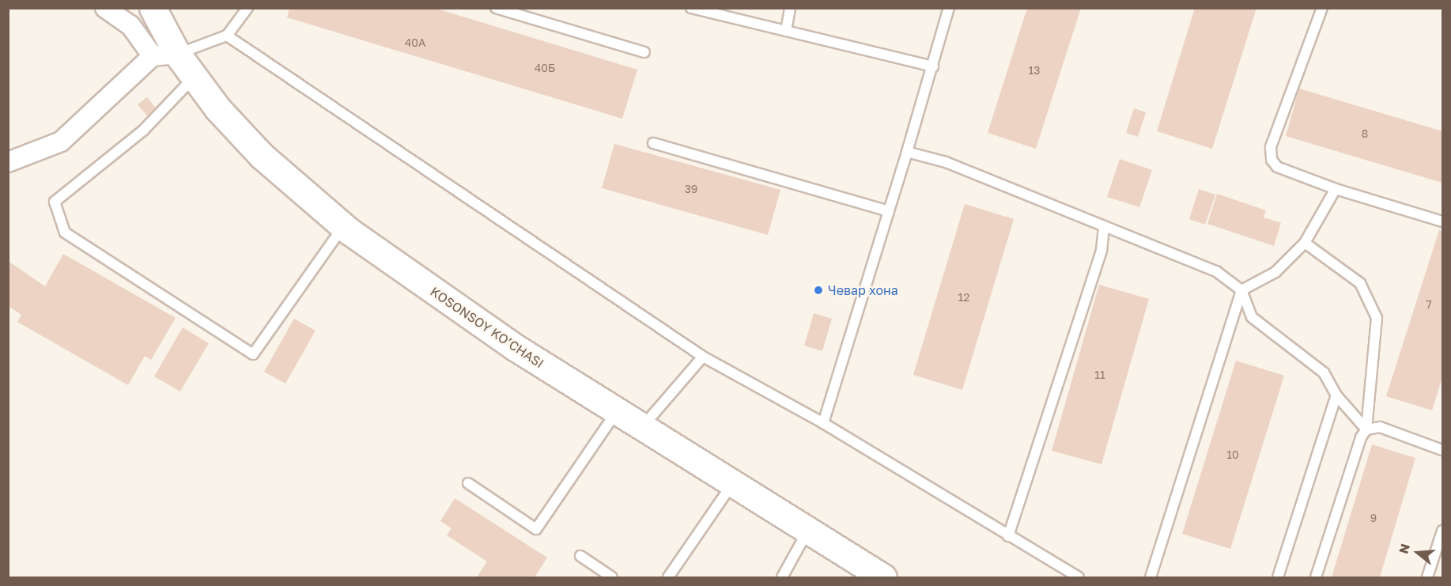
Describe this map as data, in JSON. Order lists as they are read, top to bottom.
{
  "streets": {
    "main road": ["KOSONSOY KO’CHASI"]
  },
  "places": ["Чевар хона"],
  "house_numbers": [
    "40A",
    "40Б",
    "13",
    "8",
    "39",
    "12",
    "7",
    "11",
    "10",
    "9"
  ],
  "north": "left"
}
